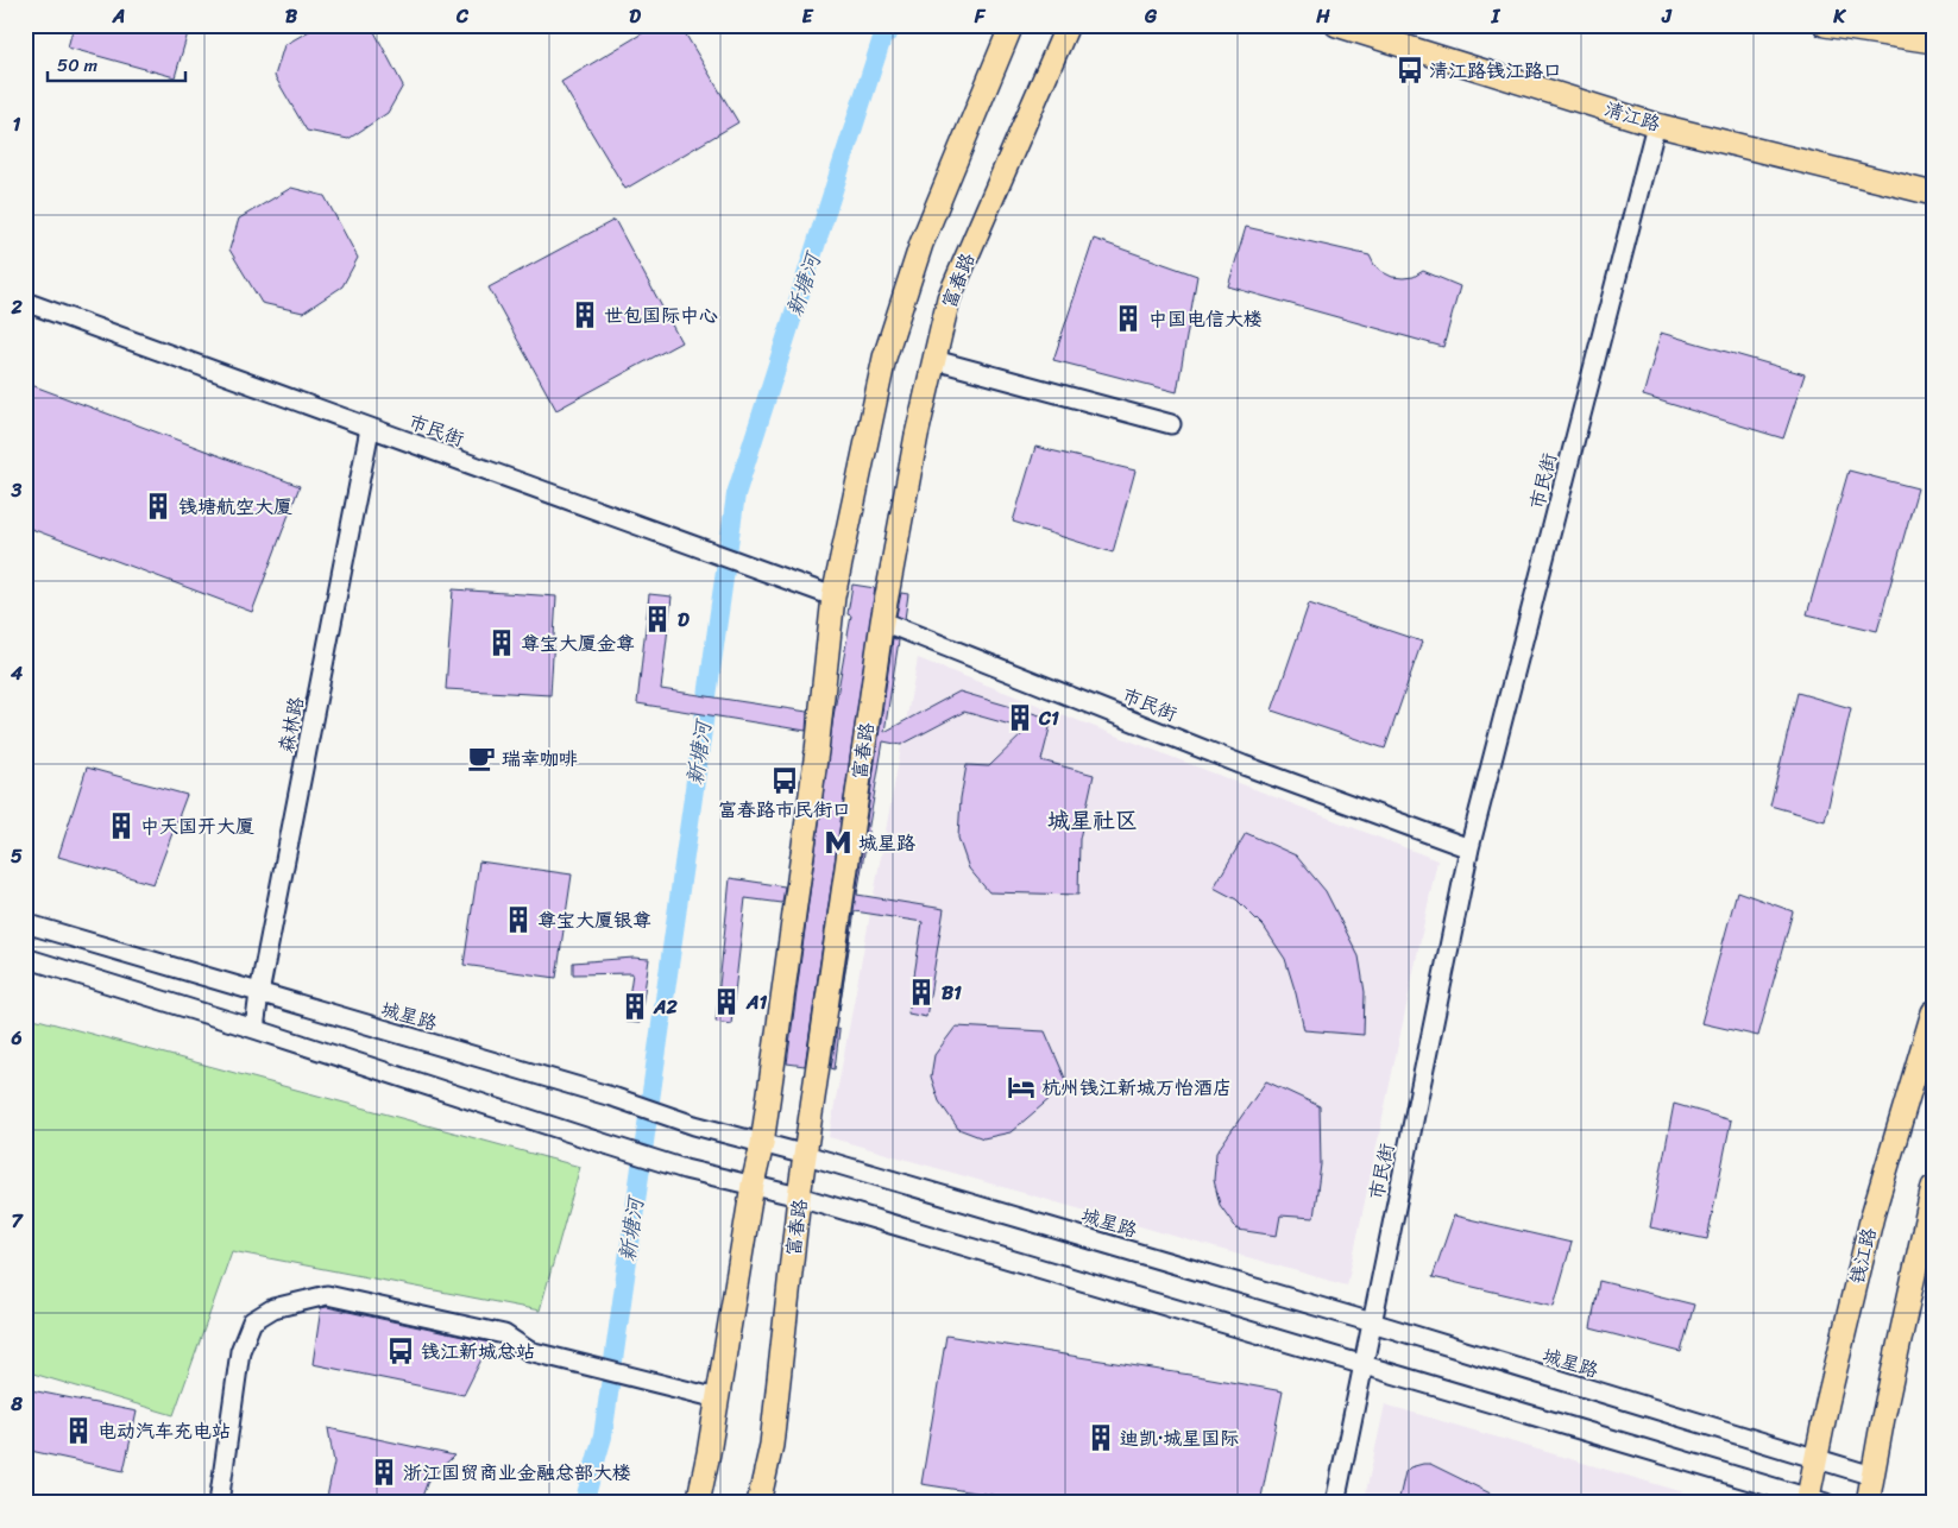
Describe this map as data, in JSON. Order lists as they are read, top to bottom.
{
  "streets": {
    "main road": ["清江路", "富春路", "钱江路"],
    "street": ["市民街", "森林路", "城星路"]
  },
  "crossings": [
    ["清江路", "市民街"],
    ["富春路", "市民街"],
    ["富春路", "城星路"],
    ["市民街", "森林路"],
    ["市民街", "城星路"],
    ["森林路", "城星路"],
    ["城星路", "钱江路"]
  ],
  "districts": ["城星社区"],
  "water": ["新塘河"],
  "places": {
    "bus stop": ["清江路钱江路口", "富春路市民街口", "钱江新城总站"],
    "building": [
      "世包国际中心",
      "中国电信大楼",
      "钱塘航空大厦",
      "D",
      "尊宝大厦金尊",
      "C1",
      "中天国开大厦",
      "尊宝大厦银尊",
      "B1",
      "A1",
      "A2",
      "电动汽车充电站",
      "迪凯·城星国际",
      "浙江国贸商业金融总部大楼"
    ],
    "cafe": ["瑞幸咖啡"],
    "metro station": ["城星路"],
    "hotel": ["杭州钱江新城万怡酒店"]
  },
  "scale_bar": "50 m",
  "grid": {
    "columns": [
      "A",
      "B",
      "C",
      "D",
      "E",
      "F",
      "G",
      "H",
      "I",
      "J",
      "K"
    ],
    "rows": [
      "1",
      "2",
      "3",
      "4",
      "5",
      "6",
      "7",
      "8"
    ]
  }
}
